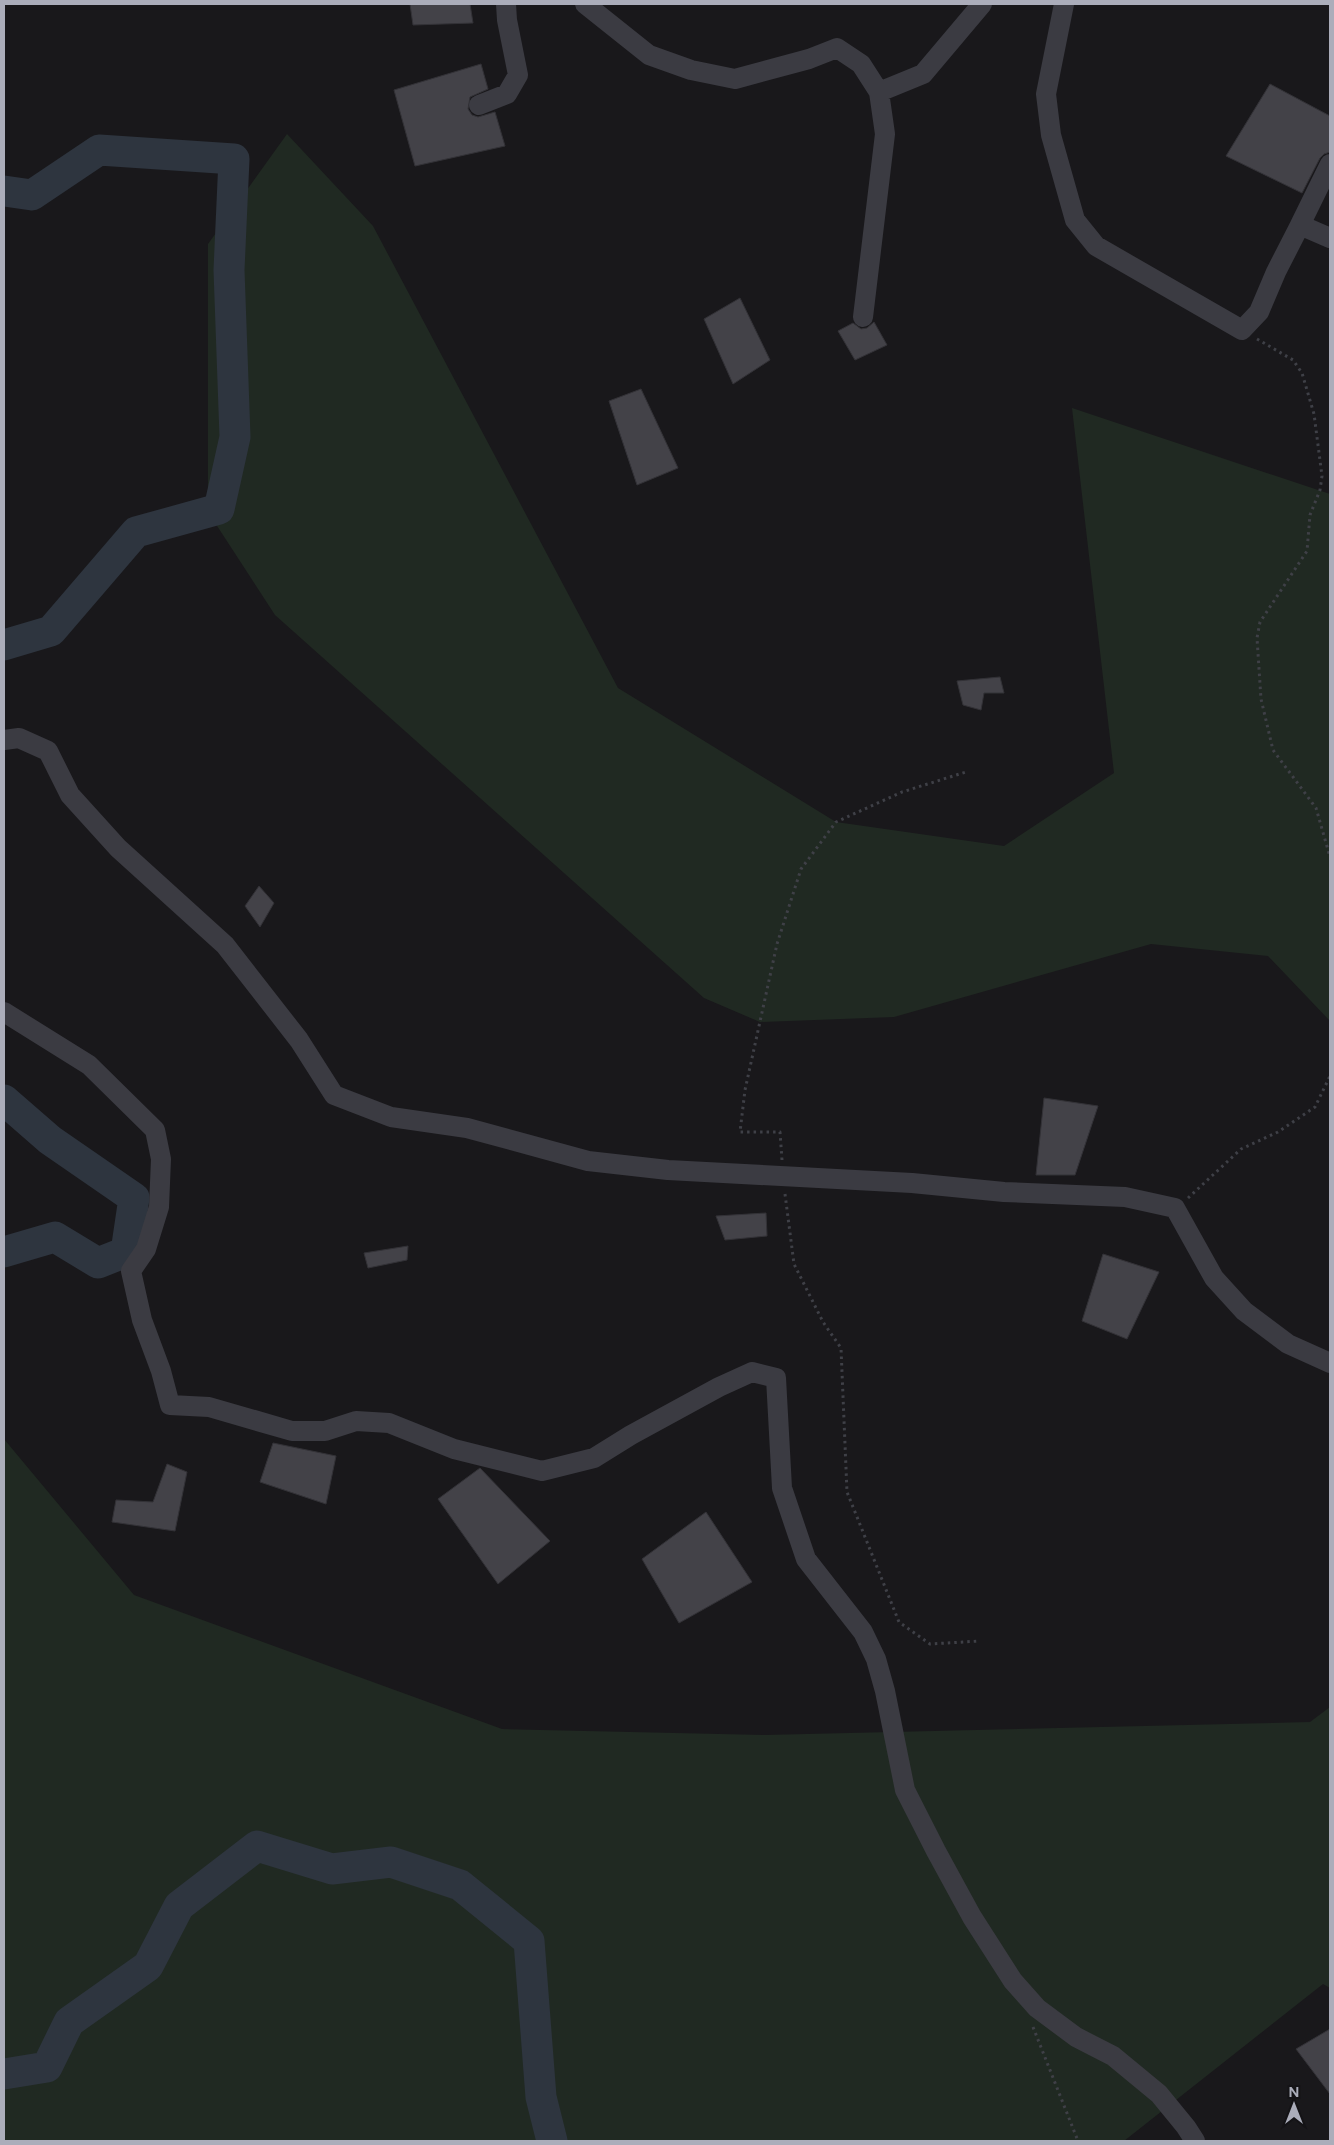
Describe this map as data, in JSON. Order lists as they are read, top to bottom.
{
  "north": "top"
}
